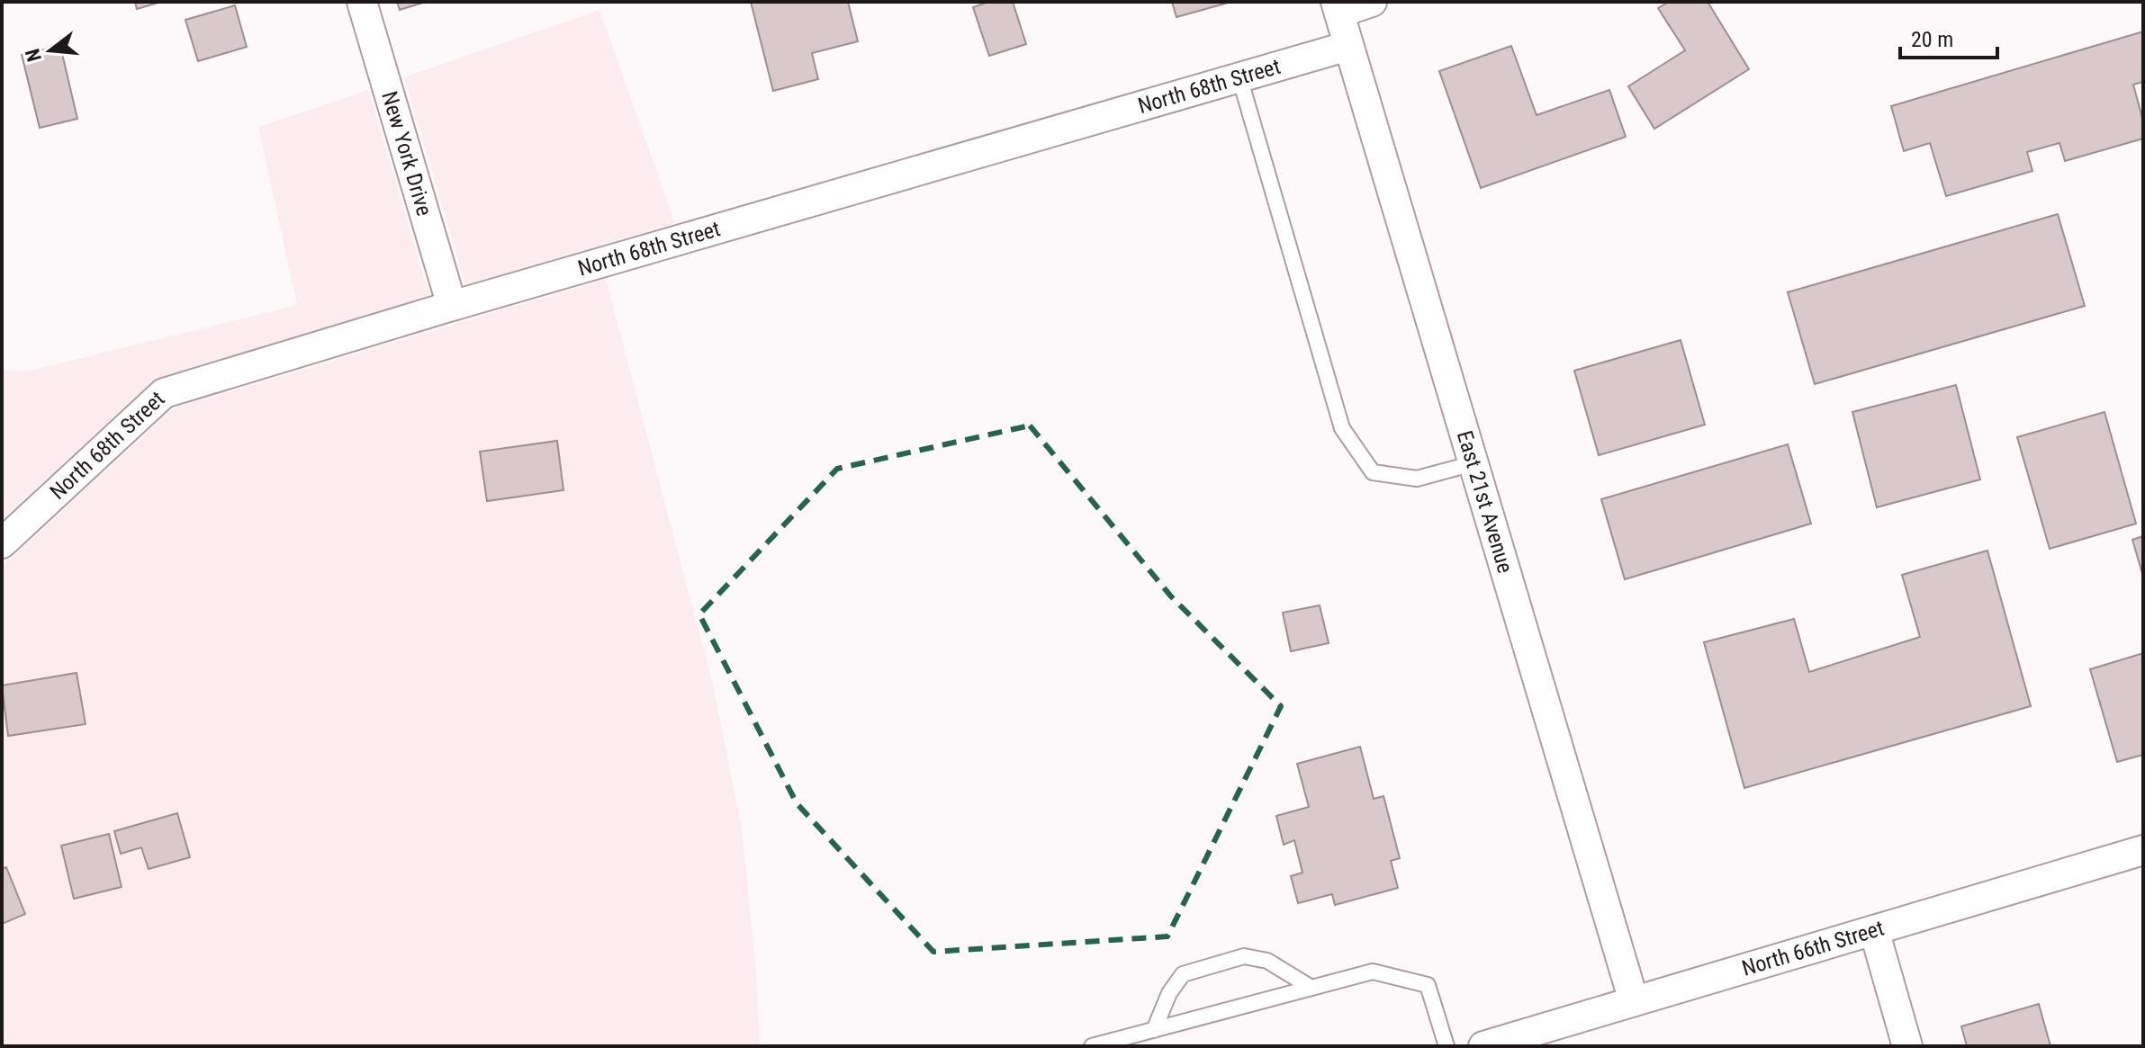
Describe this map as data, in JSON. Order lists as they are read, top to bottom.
{
  "streets": {
    "street": [
      "North 68th Street",
      "New York Drive",
      "East 21st Avenue",
      "North 66th Street"
    ]
  },
  "crossings": [
    ["North 68th Street", "New York Drive"],
    ["North 68th Street", "East 21st Avenue"],
    ["East 21st Avenue", "North 66th Street"]
  ],
  "scale_bar": "20 m",
  "north": "left"
}
